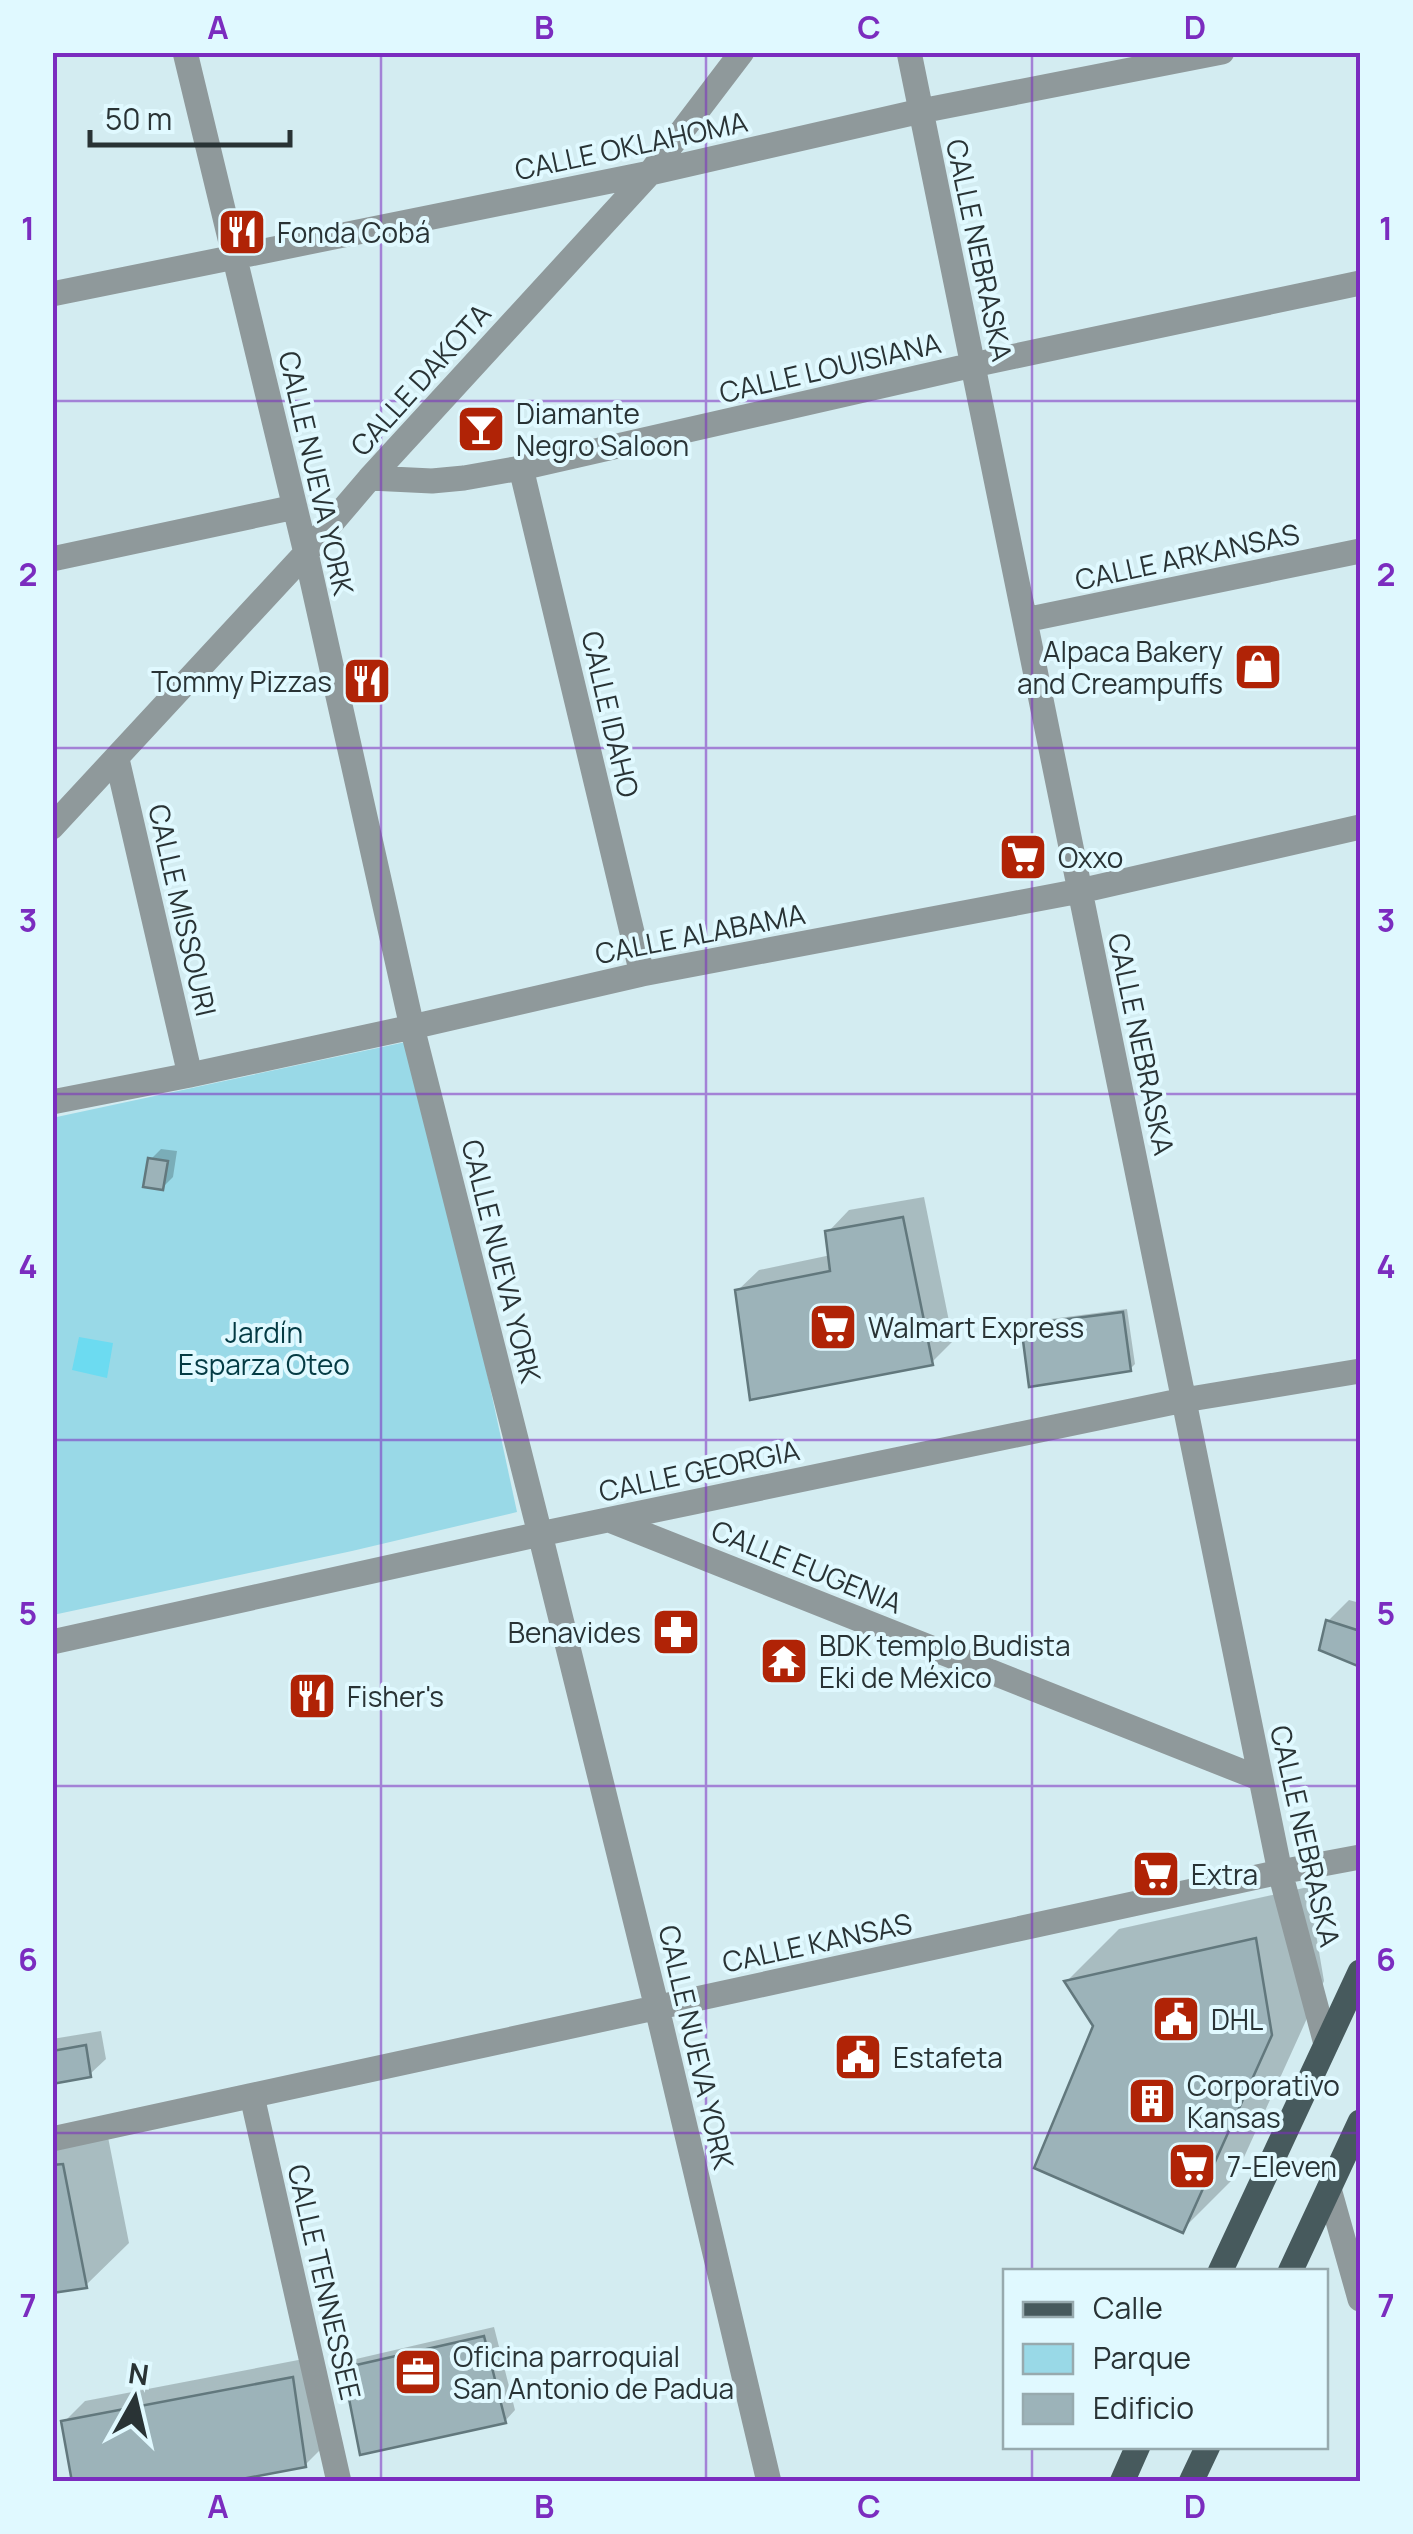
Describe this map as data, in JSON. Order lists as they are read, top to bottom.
{
  "streets": {
    "street": [
      "CALLE OKLAHOMA",
      "CALLE NEBRASKA",
      "CALLE LOUISIANA",
      "CALLE DAKOTA",
      "CALLE NUEVA YORK",
      "CALLE ARKANSAS",
      "CALLE IDAHO",
      "CALLE MISSOURI",
      "CALLE ALABAMA",
      "CALLE GEORGIA",
      "CALLE EUGENIA",
      "CALLE KANSAS",
      "CALLE TENNESSEE"
    ]
  },
  "crossings": [
    ["CALLE OKLAHOMA", "CALLE NEBRASKA"],
    ["CALLE OKLAHOMA", "CALLE DAKOTA"],
    ["CALLE OKLAHOMA", "CALLE NUEVA YORK"],
    ["CALLE NEBRASKA", "CALLE LOUISIANA"],
    ["CALLE NEBRASKA", "CALLE ARKANSAS"],
    ["CALLE NEBRASKA", "CALLE ALABAMA"],
    ["CALLE NEBRASKA", "CALLE GEORGIA"],
    ["CALLE NEBRASKA", "CALLE EUGENIA"],
    ["CALLE NEBRASKA", "CALLE KANSAS"],
    ["CALLE LOUISIANA", "CALLE DAKOTA"],
    ["CALLE LOUISIANA", "CALLE IDAHO"],
    ["CALLE DAKOTA", "CALLE NUEVA YORK"],
    ["CALLE DAKOTA", "CALLE MISSOURI"],
    ["CALLE NUEVA YORK", "CALLE ALABAMA"],
    ["CALLE NUEVA YORK", "CALLE GEORGIA"],
    ["CALLE NUEVA YORK", "CALLE KANSAS"],
    ["CALLE IDAHO", "CALLE ALABAMA"],
    ["CALLE MISSOURI", "CALLE ALABAMA"],
    ["CALLE GEORGIA", "CALLE EUGENIA"],
    ["CALLE KANSAS", "CALLE TENNESSEE"]
  ],
  "parks": ["Jardín Esparza Oteo"],
  "places": {
    "restaurant": ["Fonda Cobá", "Tommy Pizzas", "Fisher's"],
    "bar": ["Diamante Negro Saloon"],
    "shop": ["Alpaca Bakery and Creampuffs"],
    "supermarket": [
      "Oxxo",
      "Walmart Express",
      "Extra",
      "7-Eleven"
    ],
    "pharmacy": ["Benavides"],
    "temple": ["BDK templo Budista Eki de México"],
    "public building": ["DHL", "Estafeta"],
    "building": ["Corporativo Kansas"],
    "office": ["Oficina parroquial San Antonio de Padua"]
  },
  "legend": ["Calle", "Parque", "Edificio"],
  "scale_bar": "50 m",
  "north": "top",
  "grid": {
    "columns": [
      "A",
      "B",
      "C",
      "D"
    ],
    "rows": [
      "1",
      "2",
      "3",
      "4",
      "5",
      "6",
      "7"
    ]
  }
}
